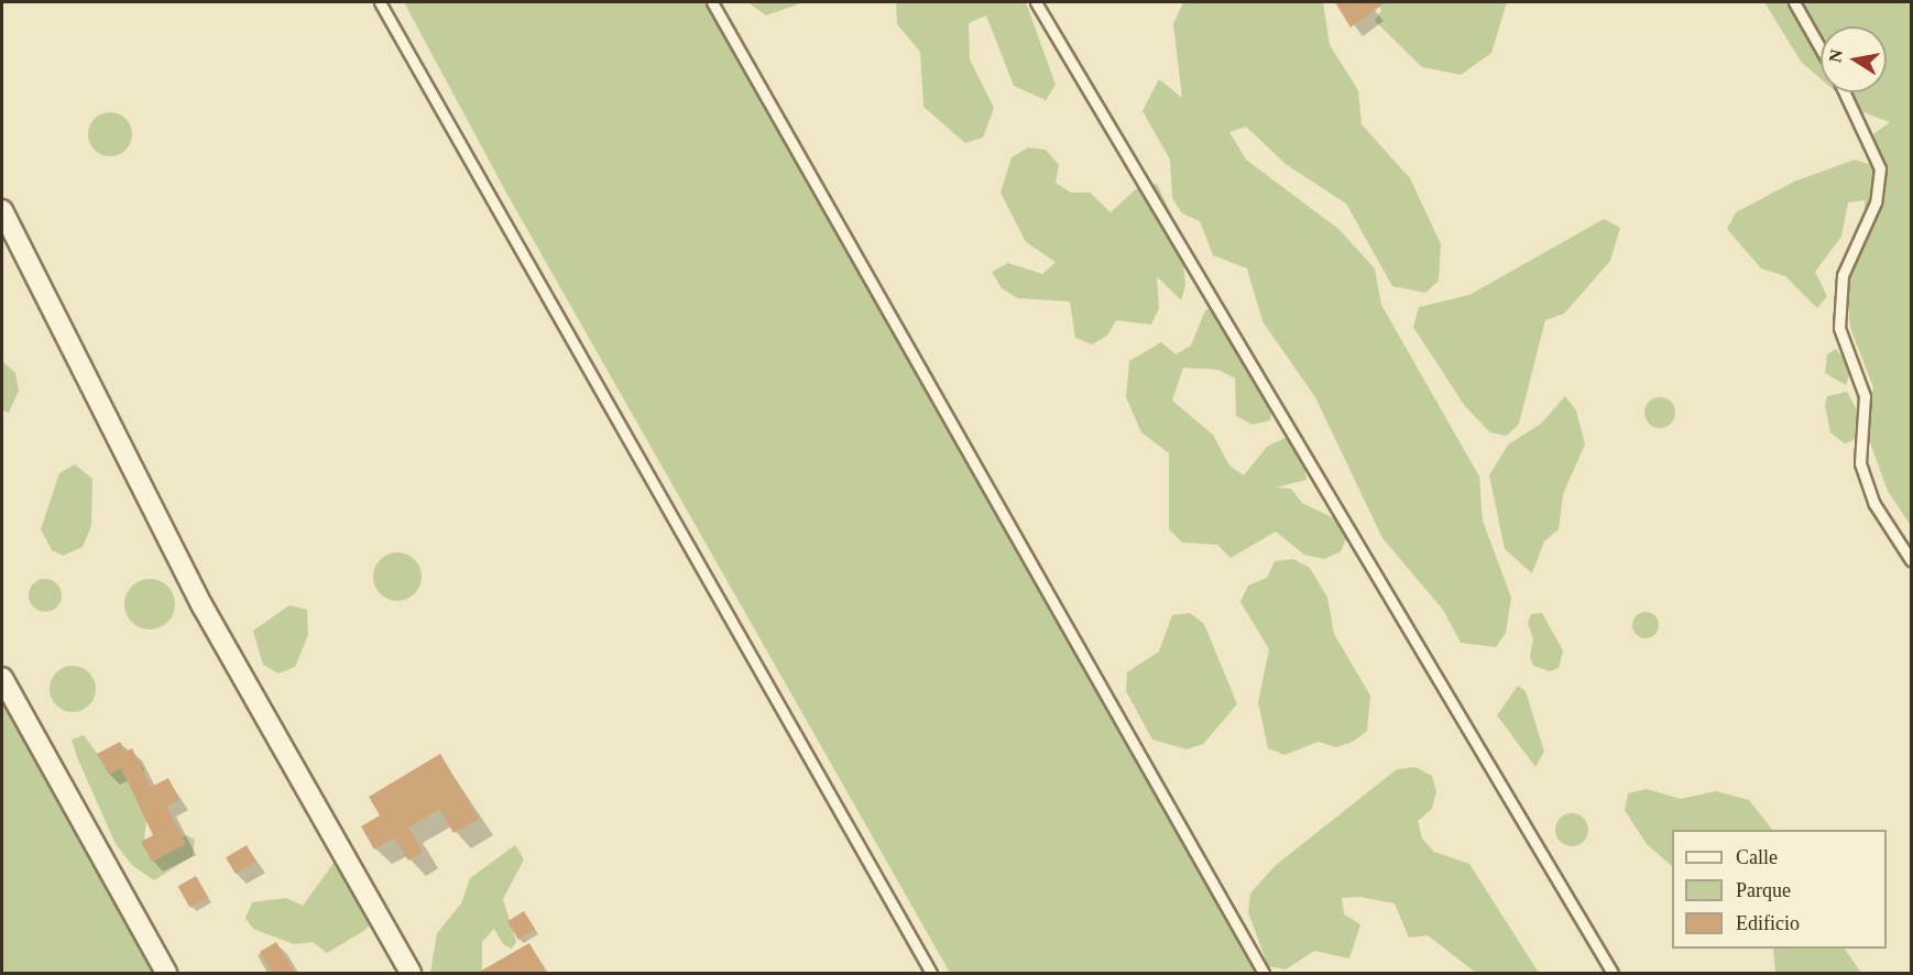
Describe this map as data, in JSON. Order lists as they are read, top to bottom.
{
  "legend": ["Calle", "Parque", "Edificio"],
  "north": "left"
}
